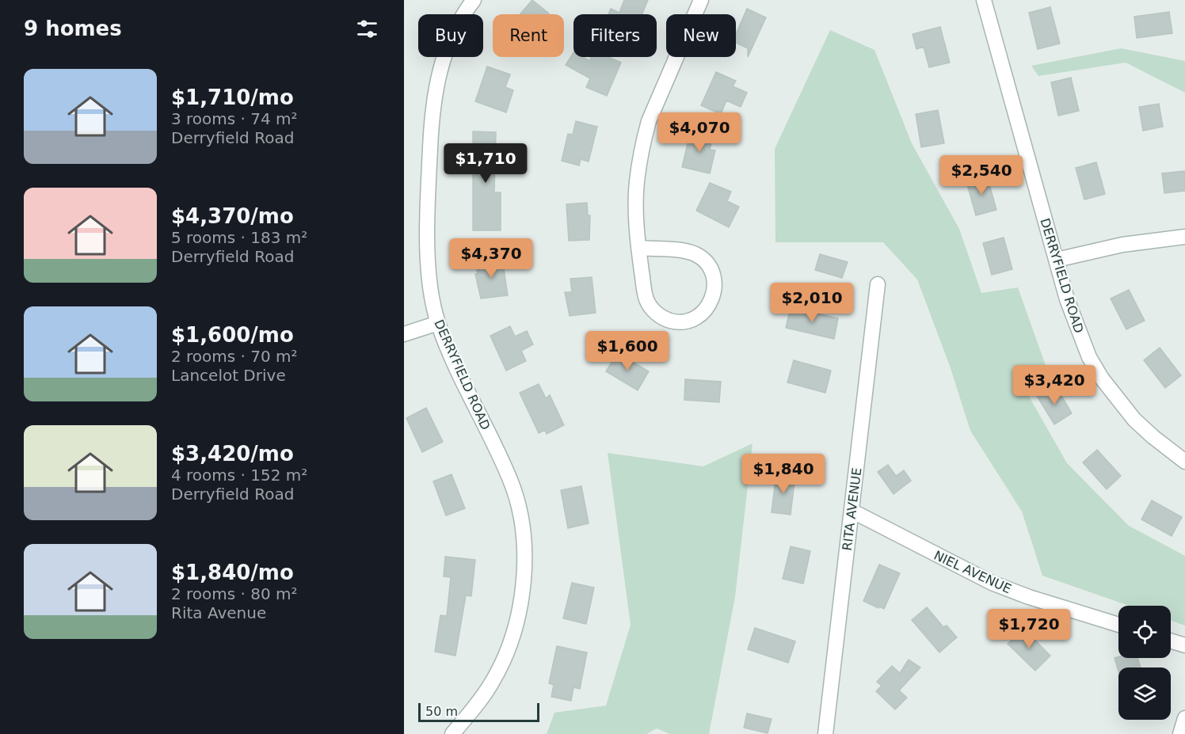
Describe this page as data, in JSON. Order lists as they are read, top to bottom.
{
  "streets": {
    "street": ["DERRYFIELD ROAD", "RITA AVENUE", "NIEL AVENUE"]
  },
  "crossings": [
    ["RITA AVENUE", "NIEL AVENUE"]
  ],
  "scale_bar": "50 m",
  "page": {
    "heading": "9 homes",
    "chip": [
      "Buy",
      "Rent",
      "Filters",
      "New"
    ],
    "list": [
      {
        "name": "$1,710/mo",
        "note": "3 rooms · 74 m² · Derryfield Road"
      },
      {
        "name": "$4,370/mo",
        "note": "5 rooms · 183 m² · Derryfield Road"
      },
      {
        "name": "$1,600/mo",
        "note": "2 rooms · 70 m² · Lancelot Drive"
      },
      {
        "name": "$3,420/mo",
        "note": "4 rooms · 152 m² · Derryfield Road"
      },
      {
        "name": "$1,840/mo",
        "note": "2 rooms · 80 m² · Rita Avenue"
      }
    ],
    "price": [
      "$4,070",
      "$1,710",
      "$2,540",
      "$4,370",
      "$2,010",
      "$1,600",
      "$3,420",
      "$1,840",
      "$1,720"
    ],
    "scale": "50 m"
  }
}
